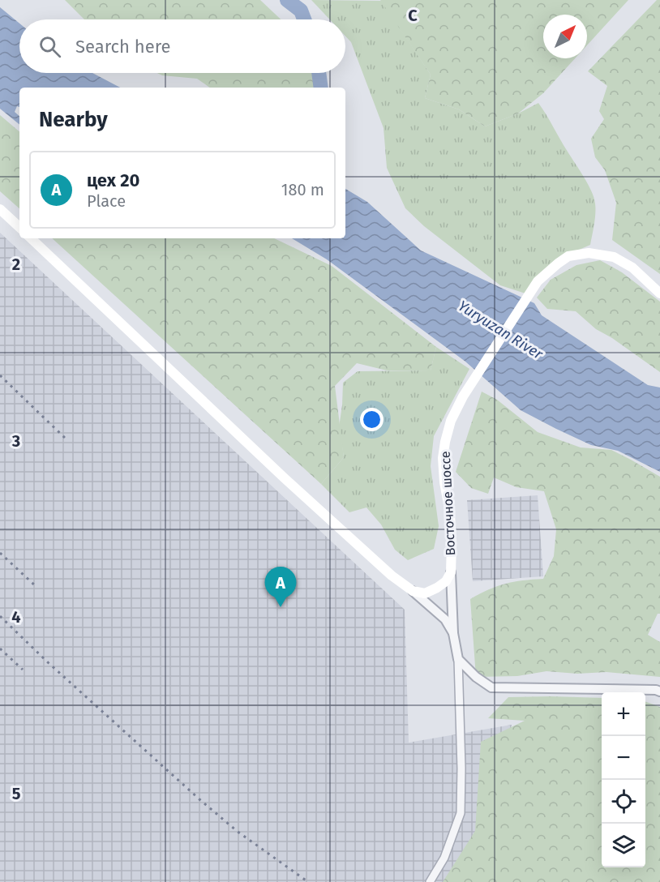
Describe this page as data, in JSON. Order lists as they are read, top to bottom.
{
  "streets": {
    "main road": ["Восточное шоссе"]
  },
  "water": ["Yuryuzan River"],
  "north": "top right",
  "page": {
    "search": "Search here",
    "heading": "Nearby",
    "list": [
      {
        "mark": "A",
        "name": "цех 20",
        "note": "Place",
        "value": "180 m"
      }
    ],
    "pins": "A",
    "map_buttons": ["+", "−"]
  },
  "grid": {
    "columns": ["C"],
    "rows": [
      "2",
      "3",
      "4",
      "5"
    ]
  }
}
